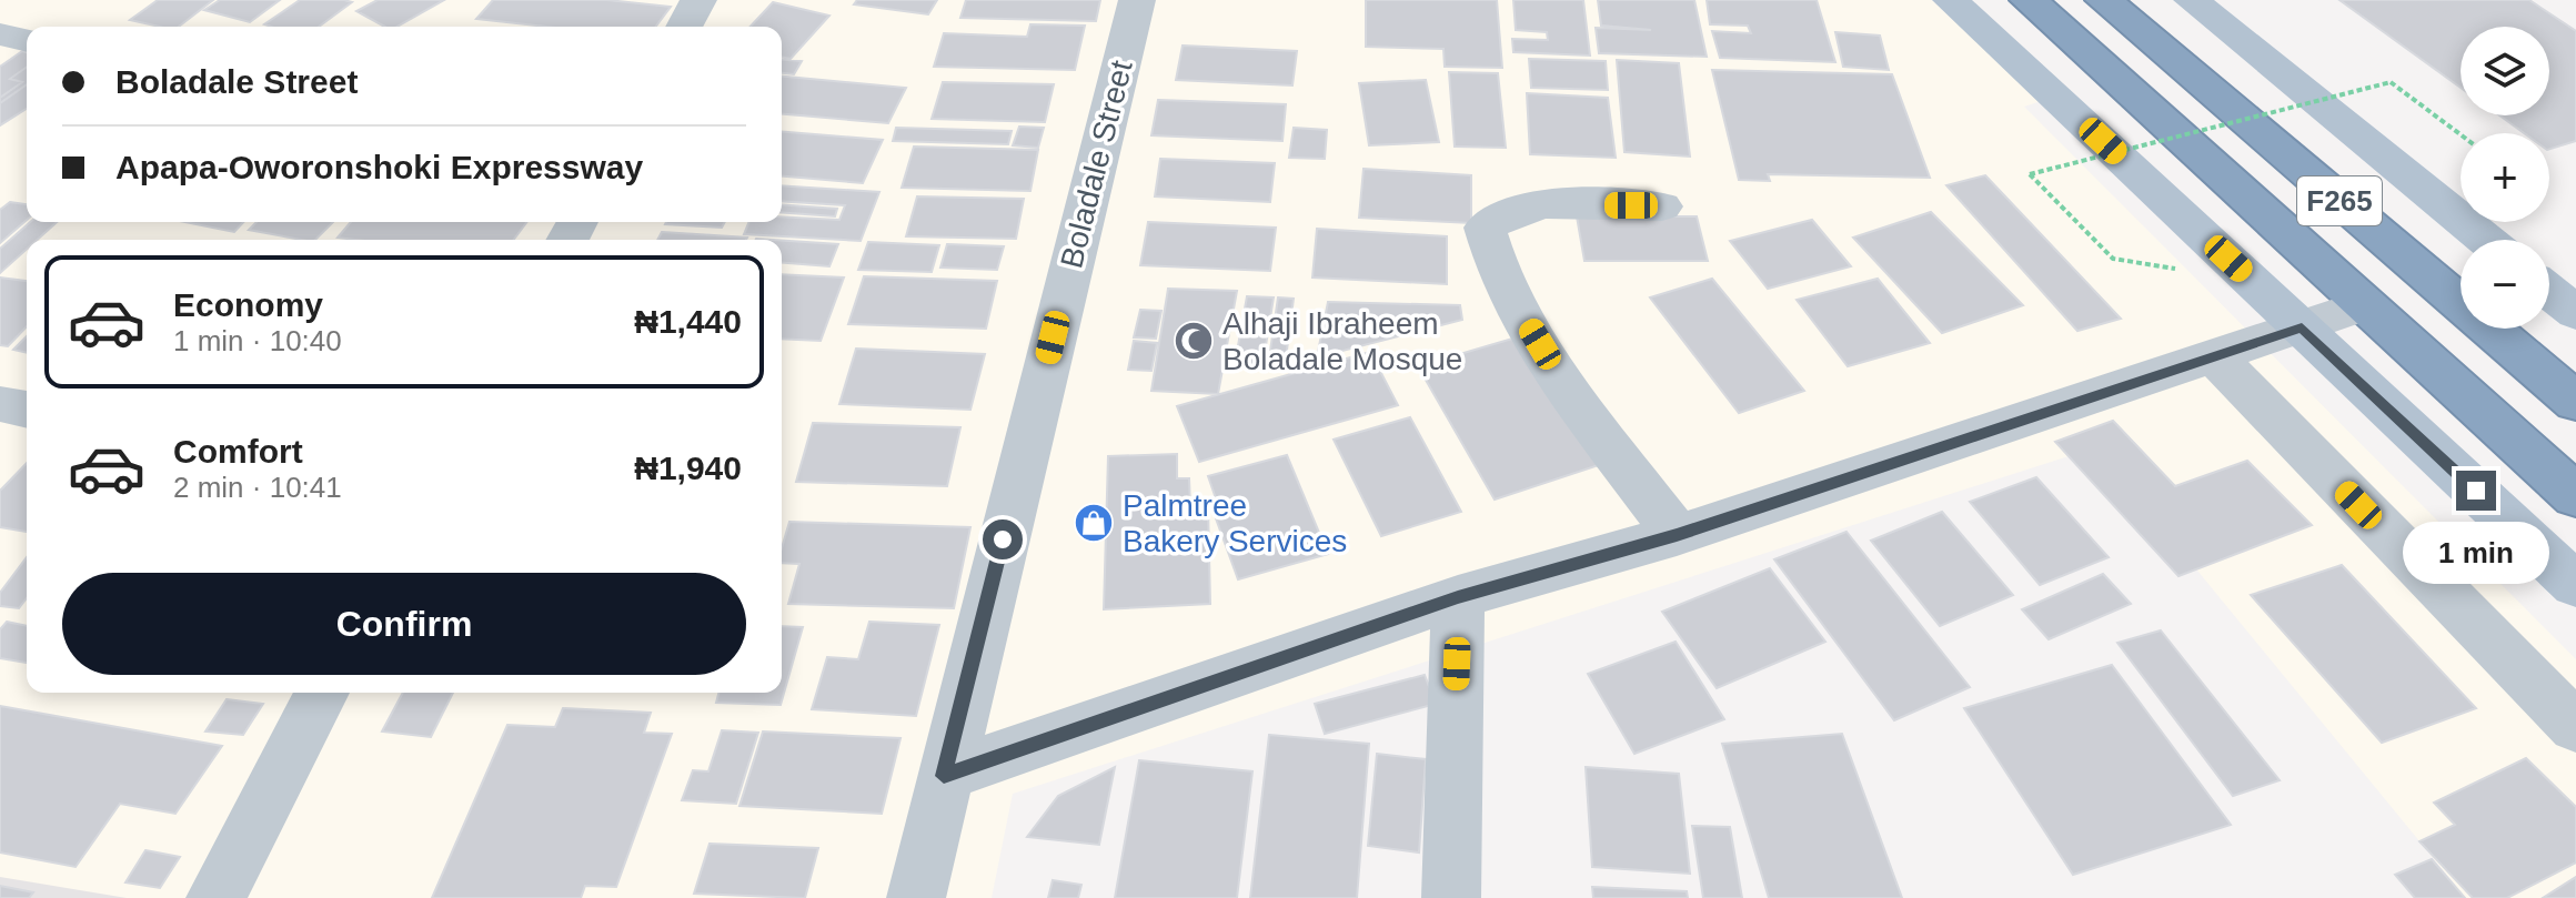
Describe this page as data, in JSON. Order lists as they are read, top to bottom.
{
  "streets": {
    "highway": ["F265"],
    "street": ["Boladale Street"]
  },
  "places": {
    "mosque": ["Alhaji Ibraheem Boladale Mosque"],
    "shop": ["Palmtree Bakery Services"]
  },
  "page": {
    "map_buttons": ["+", "−"],
    "banner": ["Boladale Street", "Apapa-Oworonshoki Expressway"],
    "list": [
      {
        "name": "Economy",
        "note": "1 min · 10:40",
        "value": "₦1,440"
      },
      {
        "name": "Comfort",
        "note": "2 min · 10:41",
        "value": "₦1,940"
      }
    ],
    "bubble": "1 min",
    "buttons": "Confirm"
  }
}
